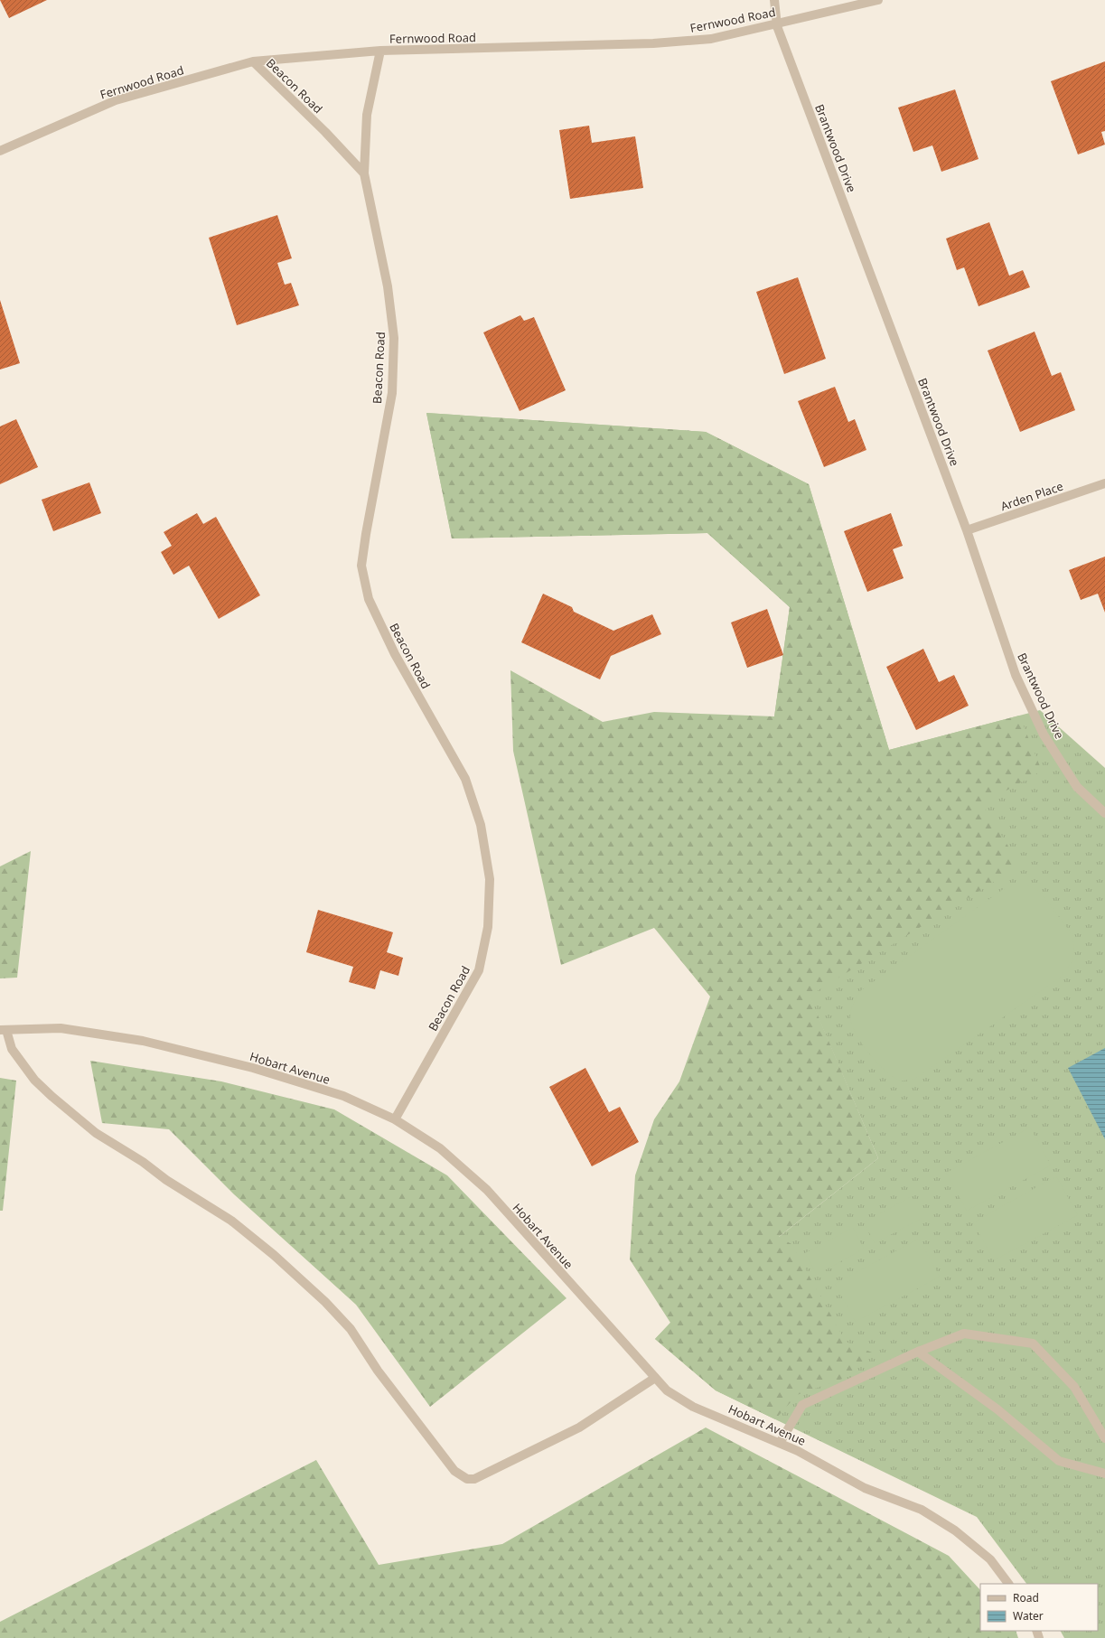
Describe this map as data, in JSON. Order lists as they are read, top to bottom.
{
  "streets": {
    "street": [
      "Fernwood Road",
      "Beacon Road",
      "Brantwood Drive",
      "Arden Place",
      "Hobart Avenue"
    ]
  },
  "crossings": [
    ["Fernwood Road", "Beacon Road"],
    ["Fernwood Road", "Brantwood Drive"],
    ["Beacon Road", "Hobart Avenue"],
    ["Brantwood Drive", "Arden Place"]
  ],
  "legend": ["Road", "Water"]
}
